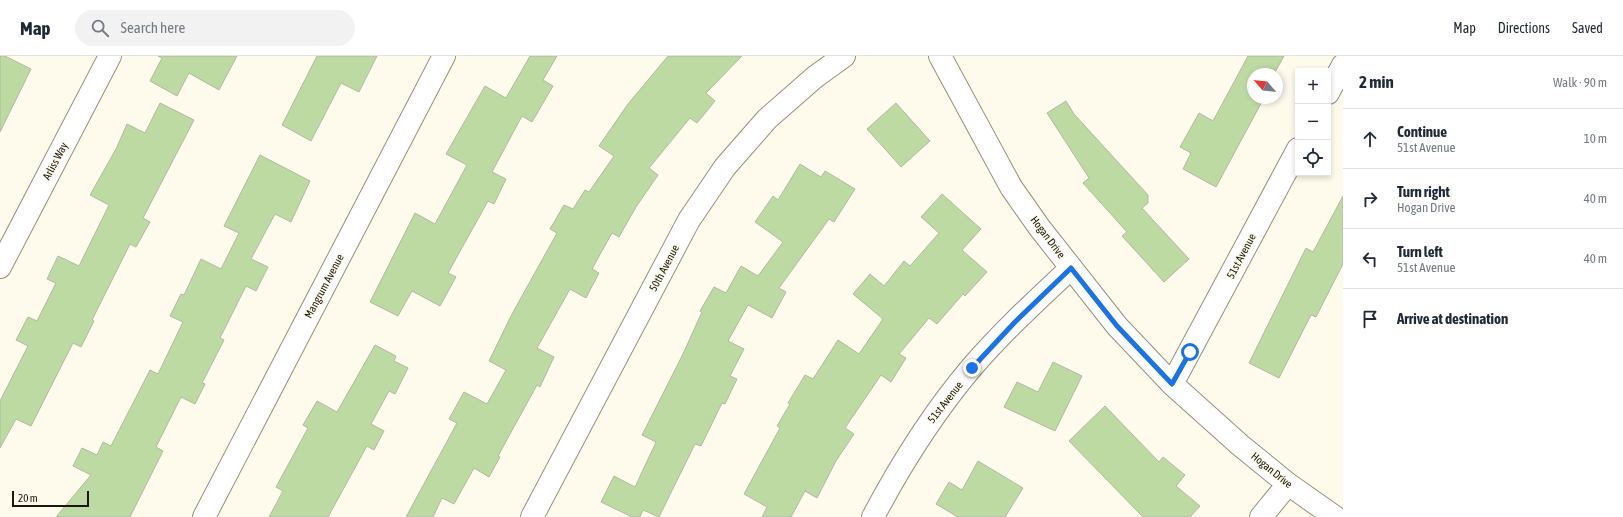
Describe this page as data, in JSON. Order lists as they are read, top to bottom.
{
  "streets": {
    "street": [
      "Arliss Way",
      "Hogan Drive",
      "51st Avenue",
      "50th Avenue",
      "Mangrum Avenue"
    ]
  },
  "crossings": [
    ["Hogan Drive", "51st Avenue"]
  ],
  "scale_bar": "20 m",
  "north": "top left",
  "page": {
    "header": "Map",
    "search": "Search here",
    "nav": ["Map", "Directions", "Saved"],
    "heading": ["2 min", "Walk · 90 m"],
    "map_buttons": ["+", "−"],
    "list": [
      ["Continue", "51st Avenue", "10 m"],
      ["Turn right", "Hogan Drive", "40 m"],
      ["Turn left", "51st Avenue", "40 m"],
      "Arrive at destination"
    ],
    "scale": "20 m"
  }
}
